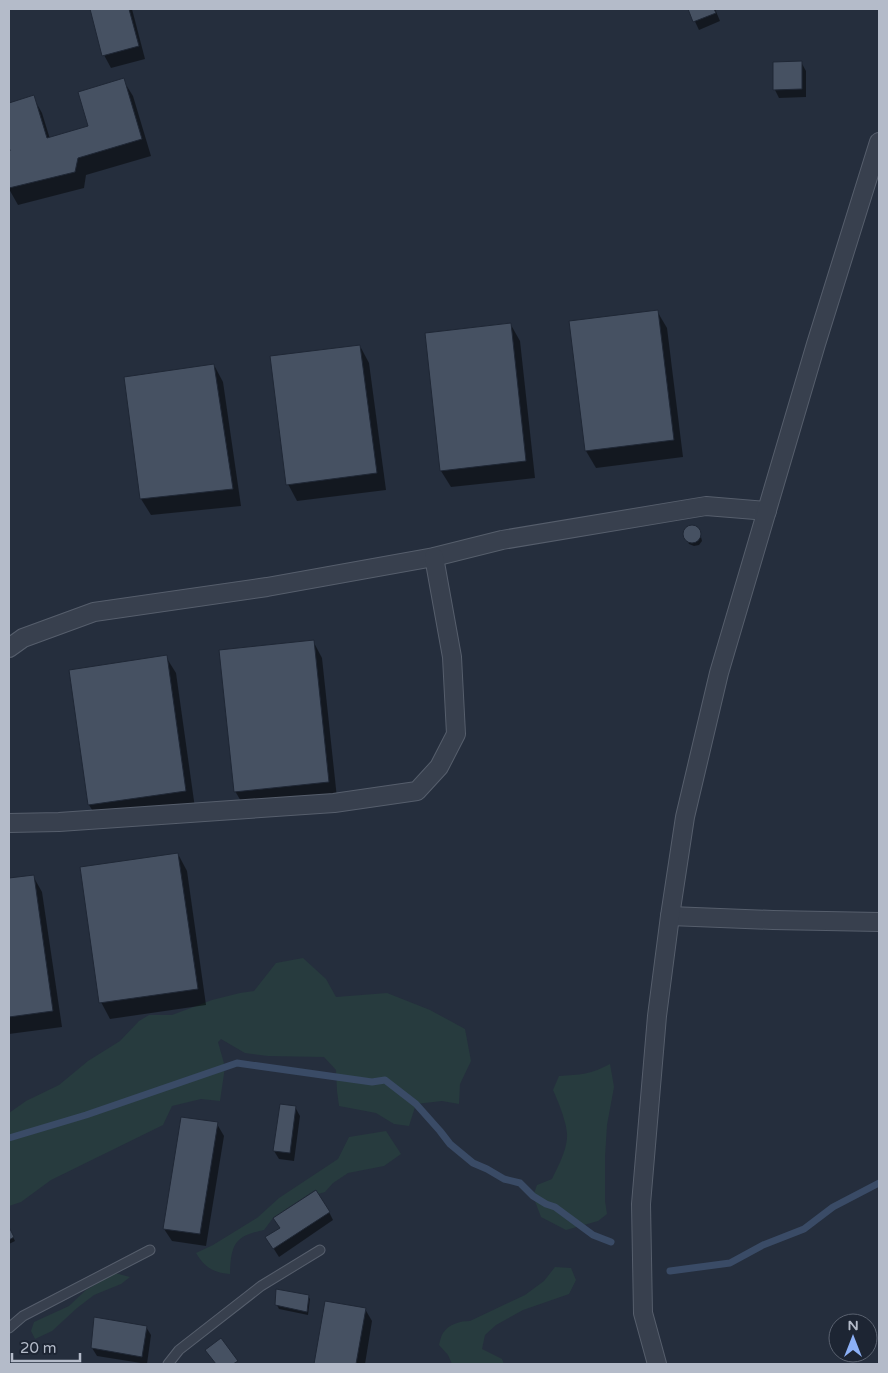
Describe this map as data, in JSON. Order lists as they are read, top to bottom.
{
  "scale_bar": "20 m",
  "north": "top"
}
